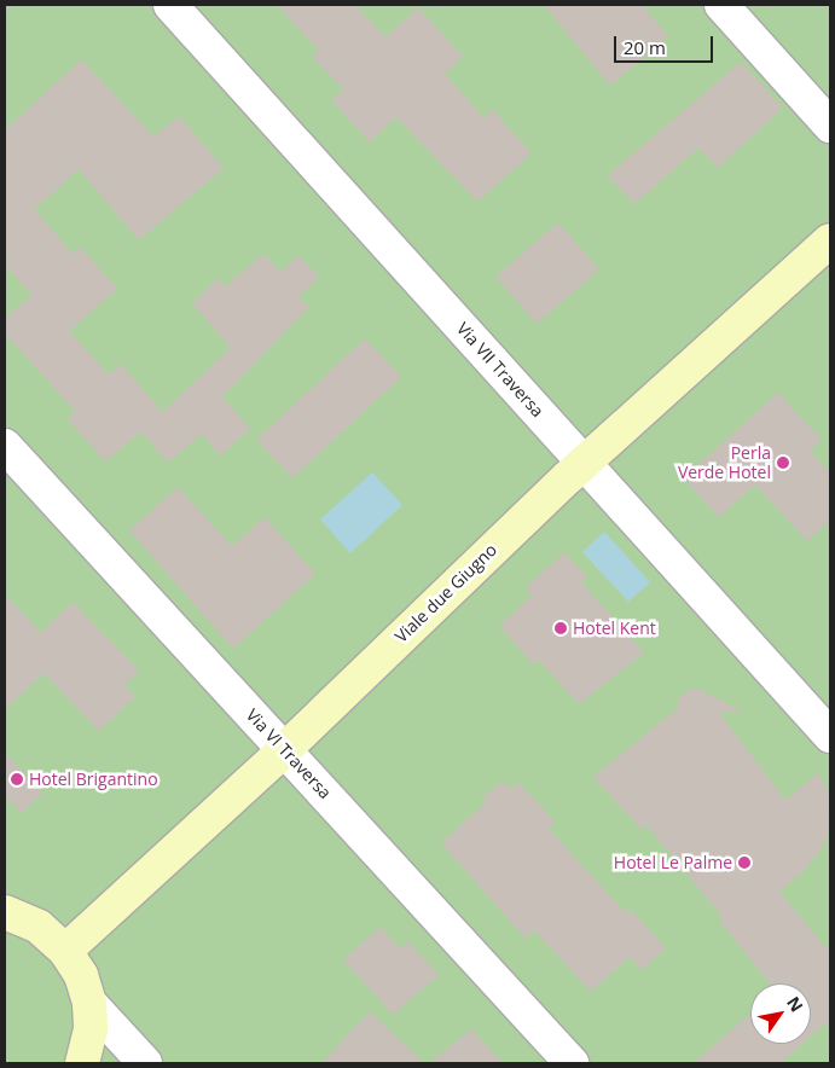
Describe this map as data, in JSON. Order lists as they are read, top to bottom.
{
  "streets": {
    "street": ["Via VII Traversa", "Viale due Giugno", "Via VI Traversa"]
  },
  "crossings": [
    ["Via VII Traversa", "Viale due Giugno"],
    ["Viale due Giugno", "Via VI Traversa"]
  ],
  "places": [
    "Perla Verde Hotel",
    "Hotel Kent",
    "Hotel Brigantino",
    "Hotel Le Palme"
  ],
  "scale_bar": "20 m",
  "north": "top right"
}
